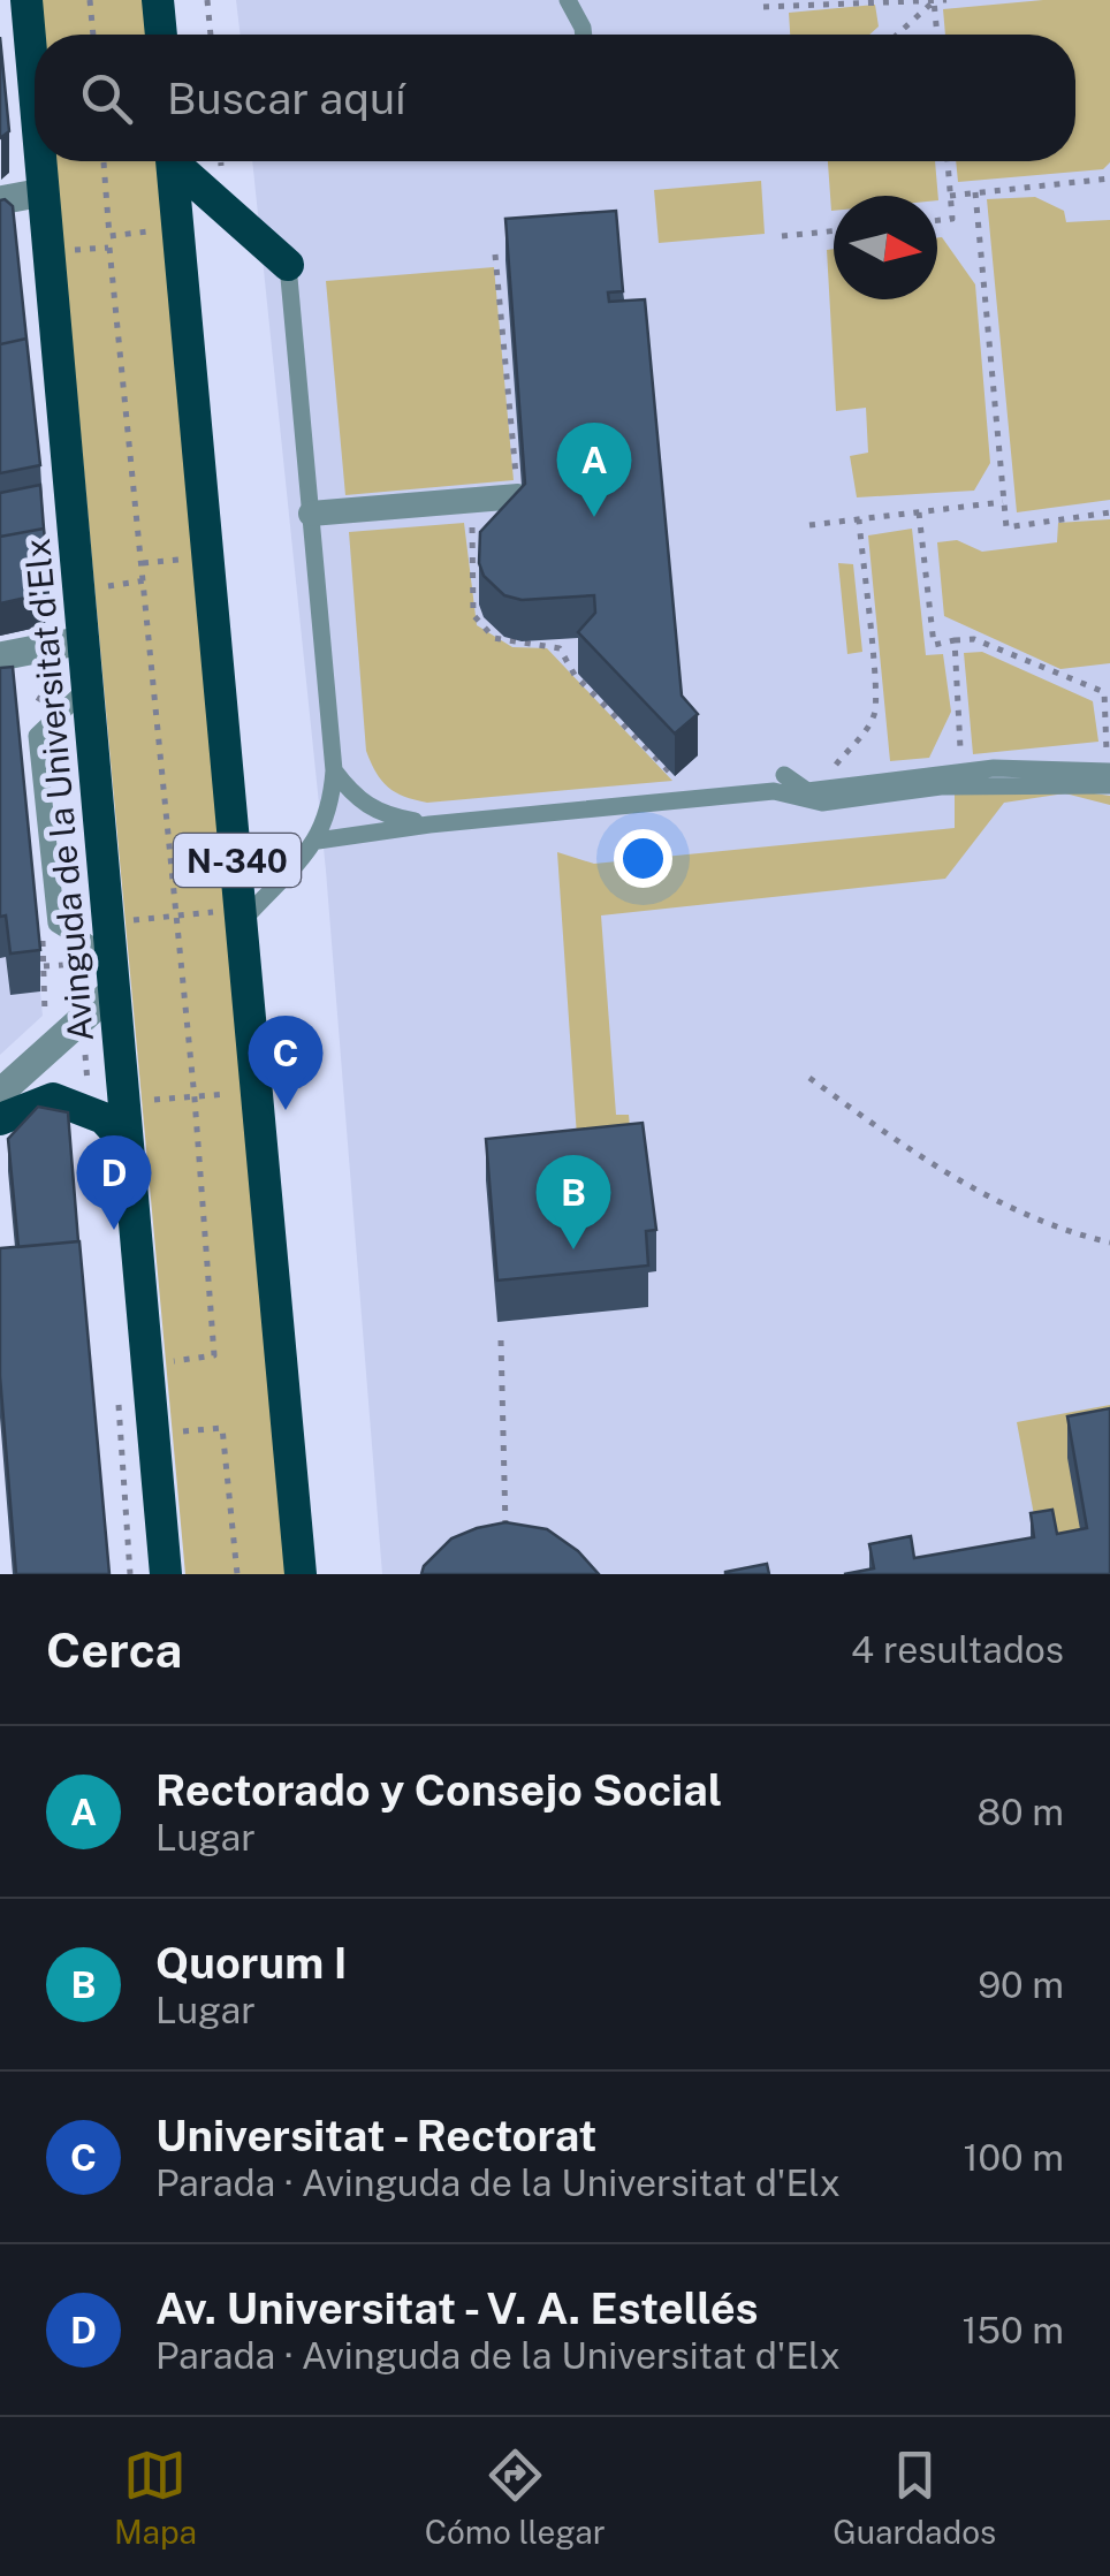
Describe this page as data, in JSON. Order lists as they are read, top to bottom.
{
  "streets": {
    "highway": ["Avinguda de la Universitat d'Elx", "N-340"]
  },
  "north": "right",
  "page": {
    "search": "Buscar aquí",
    "pins": [
      "A",
      "C",
      "D",
      "B"
    ],
    "heading": ["Cerca", "4 resultados"],
    "list": [
      {
        "mark": "A",
        "name": "Rectorado y Consejo Social",
        "note": "Lugar",
        "value": "80 m"
      },
      {
        "mark": "B",
        "name": "Quorum I",
        "note": "Lugar",
        "value": "90 m"
      },
      {
        "mark": "C",
        "name": "Universitat - Rectorat",
        "note": "Parada · Avinguda de la Universitat d'Elx",
        "value": "100 m"
      },
      {
        "mark": "D",
        "name": "Av. Universitat - V. A. Estellés",
        "note": "Parada · Avinguda de la Universitat d'Elx",
        "value": "150 m"
      }
    ],
    "nav": ["Mapa", "Cómo llegar", "Guardados"]
  }
}
